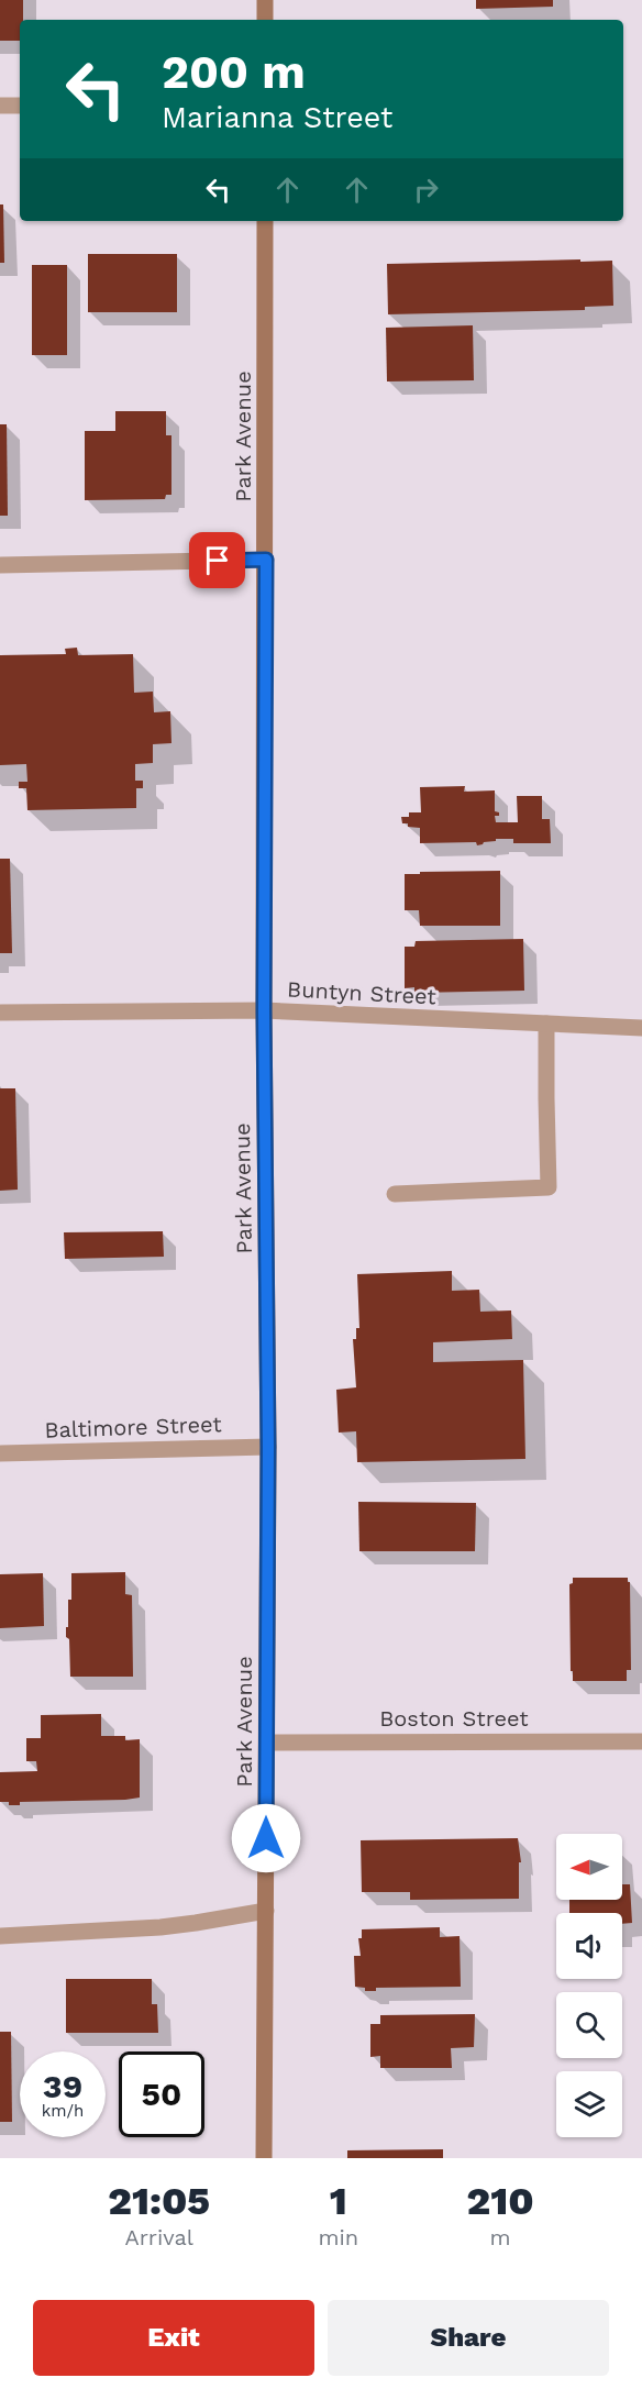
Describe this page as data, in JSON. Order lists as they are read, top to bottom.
{
  "streets": {
    "main road": ["Park Avenue"],
    "street": ["Buntyn Street", "Baltimore Street", "Boston Street"]
  },
  "crossings": [
    ["Park Avenue", "Buntyn Street"],
    ["Park Avenue", "Baltimore Street"],
    ["Park Avenue", "Boston Street"]
  ],
  "north": "left",
  "page": {
    "turn": ["200 m", "Marianna Street"],
    "speed": "39 km/h",
    "limit": "50",
    "eta": [
      "21:05",
      "Arrival",
      "1",
      "min",
      "210",
      "m"
    ],
    "buttons": ["Exit", "Share"]
  }
}
